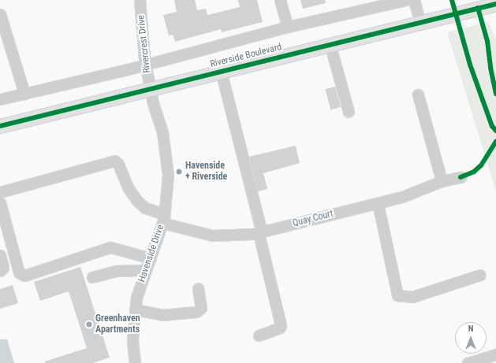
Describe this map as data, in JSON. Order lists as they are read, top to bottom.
{
  "streets": {
    "main road": ["Riverside Boulevard"],
    "street": ["Rivercrest Drive", "Quay Court", "Havenside Drive"]
  },
  "crossings": [
    ["Rivercrest Drive", "Riverside Boulevard"],
    ["Rivercrest Drive", "Havenside Drive"],
    ["Riverside Boulevard", "Havenside Drive"],
    ["Quay Court", "Havenside Drive"]
  ],
  "places": ["Havenside + Riverside", "Greenhaven Apartments"],
  "north": "top"
}
